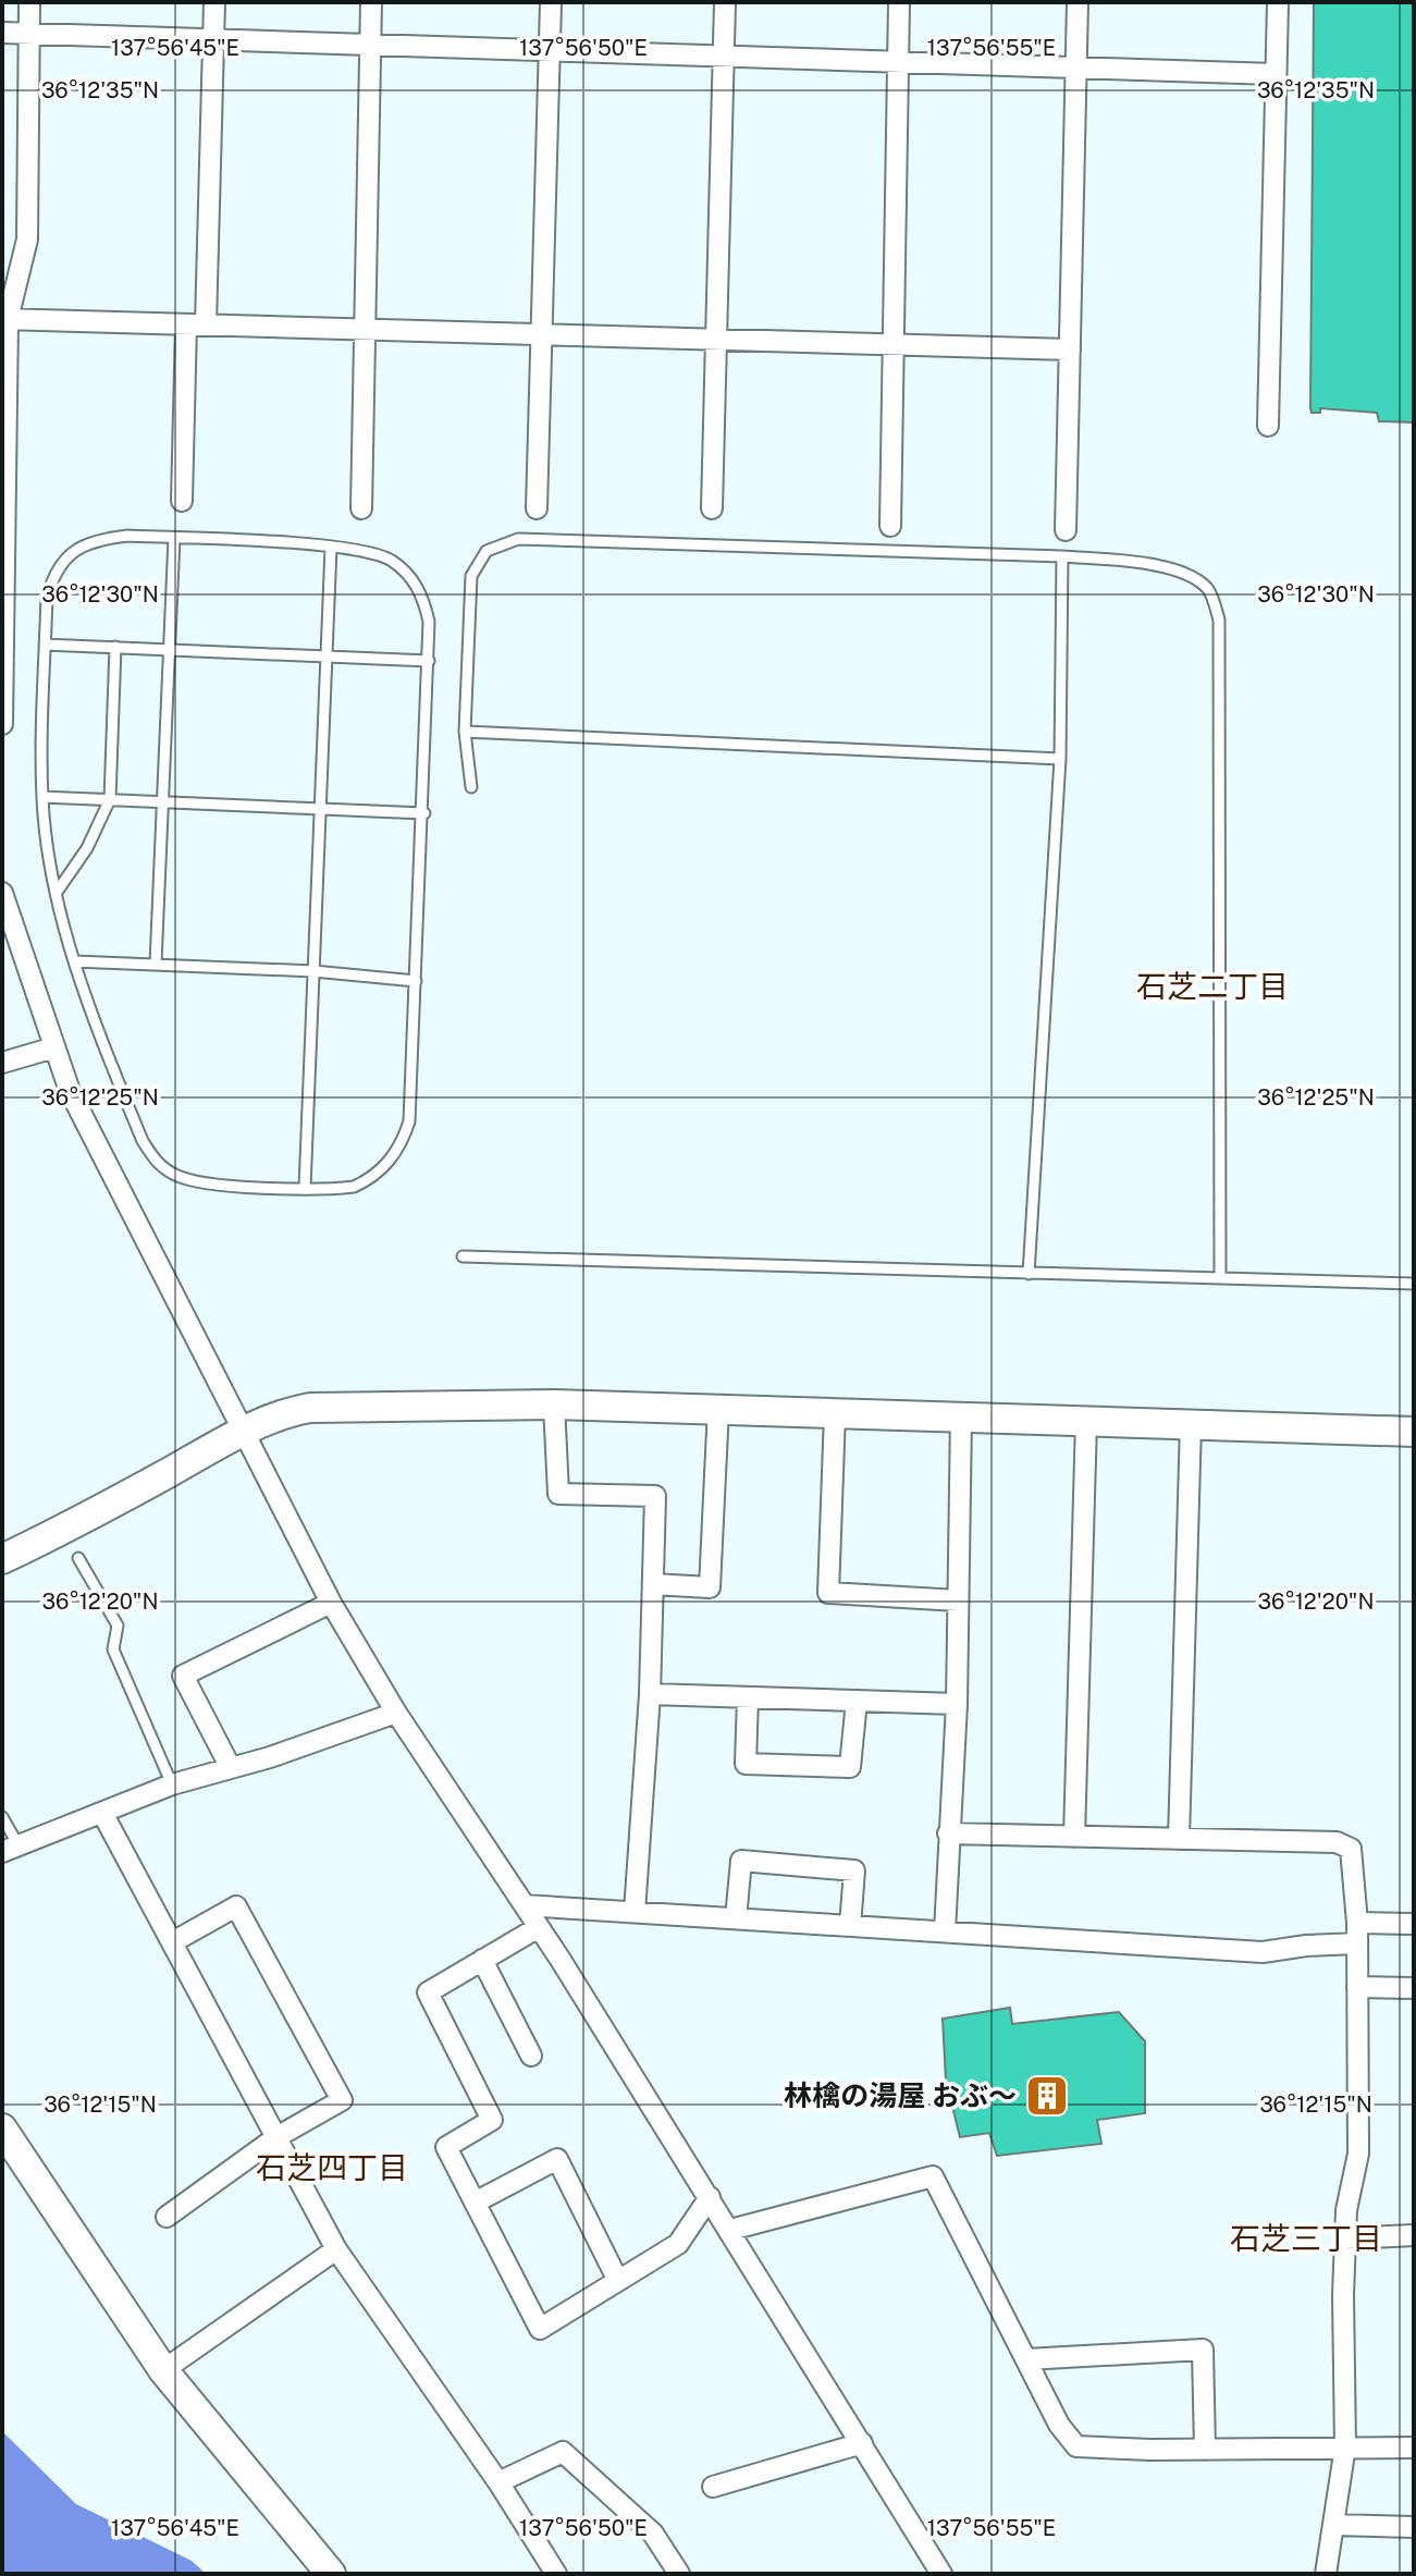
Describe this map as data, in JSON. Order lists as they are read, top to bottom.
{
  "districts": ["石芝二丁目", "石芝四丁目", "石芝三丁目"],
  "places": {
    "building": ["林檎の湯屋 おぶ～"]
  },
  "coordinates": [
    "137°56'45\"E",
    "137°56'50\"E",
    "137°56'55\"E",
    "36°12'35\"N",
    "36°12'30\"N",
    "36°12'25\"N",
    "36°12'20\"N",
    "36°12'15\"N"
  ]
}
